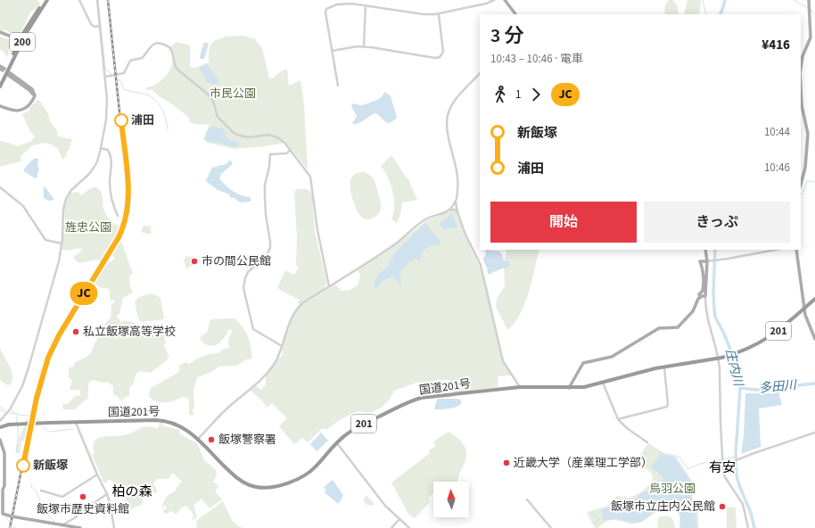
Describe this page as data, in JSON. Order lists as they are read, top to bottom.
{
  "streets": {
    "highway": ["200", "201", "国道201号"]
  },
  "districts": ["有安", "柏の森"],
  "water": ["庄内川", "多田川"],
  "parks": ["市民公園", "旌忠公園", "鳥羽公園"],
  "places": [
    "浦田",
    "市の間公民館",
    "私立飯塚高等学校",
    "飯塚警察署",
    "近畿大学（産業理工学部）",
    "新飯塚",
    "飯塚市歴史資料館",
    "飯塚市立庄内公民館"
  ],
  "north": "top",
  "page": {
    "on_map": "JC",
    "heading": ["3 分", "10:43 – 10:46 · 電車", "¥416"],
    "legs": ["1", "JC"],
    "list": [
      {
        "name": "新飯塚",
        "value": "10:44"
      },
      {
        "name": "浦田",
        "value": "10:46"
      }
    ],
    "buttons": ["開始", "きっぷ"]
  }
}
